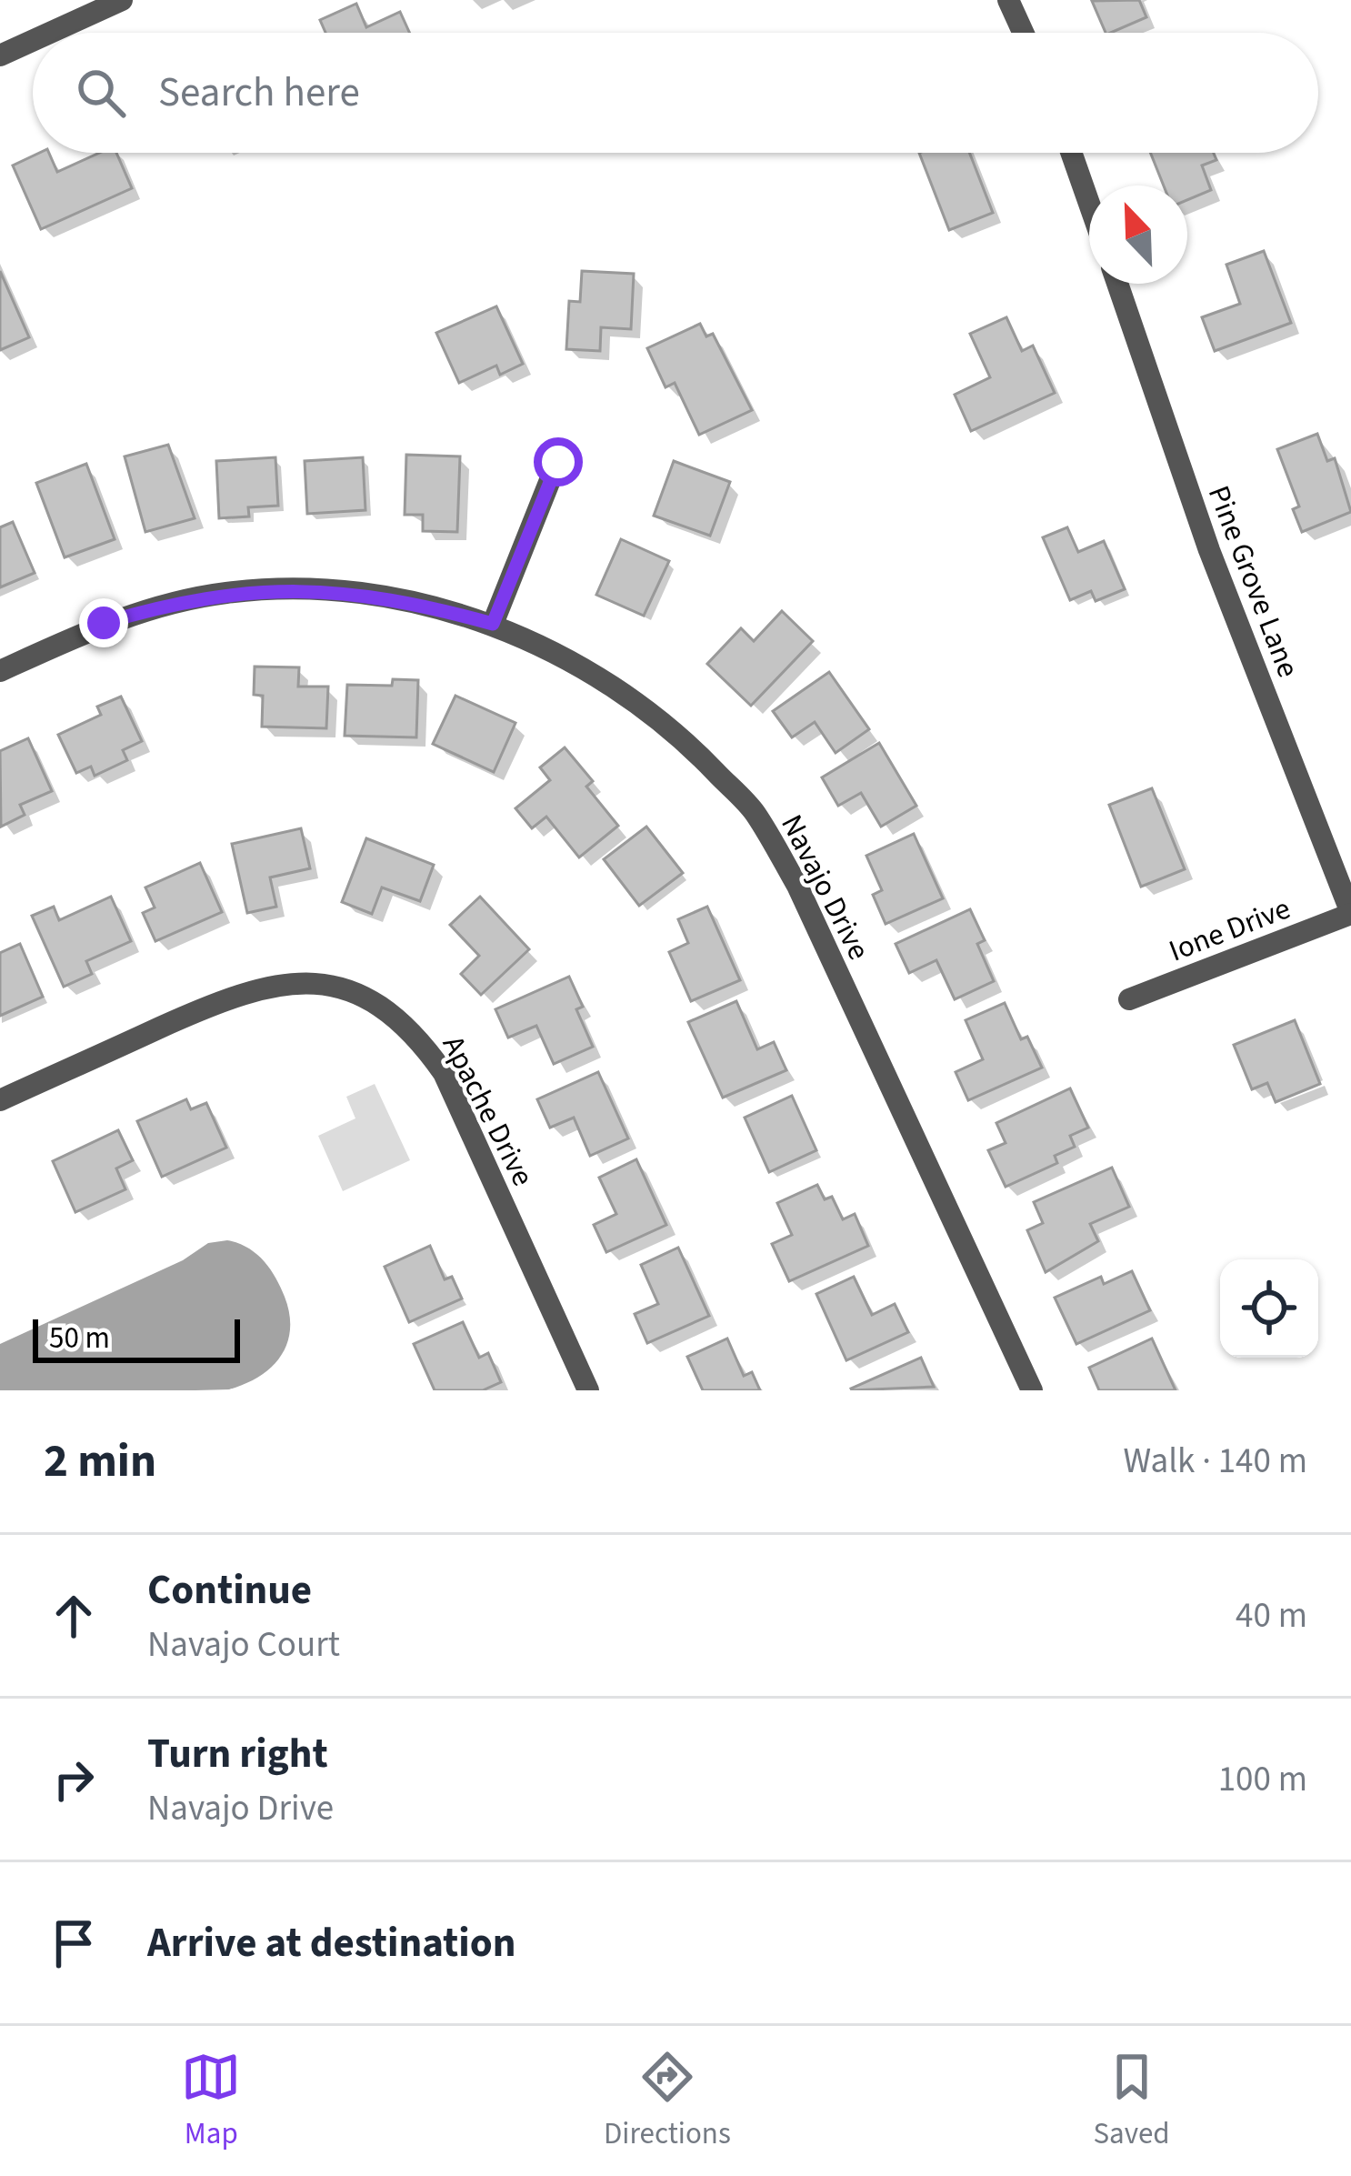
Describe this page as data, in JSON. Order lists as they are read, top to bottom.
{
  "streets": {
    "street": [
      "Pine Grove Lane",
      "Navajo Drive",
      "Ione Drive",
      "Apache Drive"
    ]
  },
  "crossings": [
    ["Pine Grove Lane", "Ione Drive"]
  ],
  "scale_bar": "50 m",
  "north": "top left",
  "page": {
    "search": "Search here",
    "scale": "50 m",
    "heading": ["2 min", "Walk · 140 m"],
    "list": [
      ["Continue", "Navajo Court", "40 m"],
      ["Turn right", "Navajo Drive", "100 m"],
      "Arrive at destination"
    ],
    "nav": ["Map", "Directions", "Saved"]
  }
}
